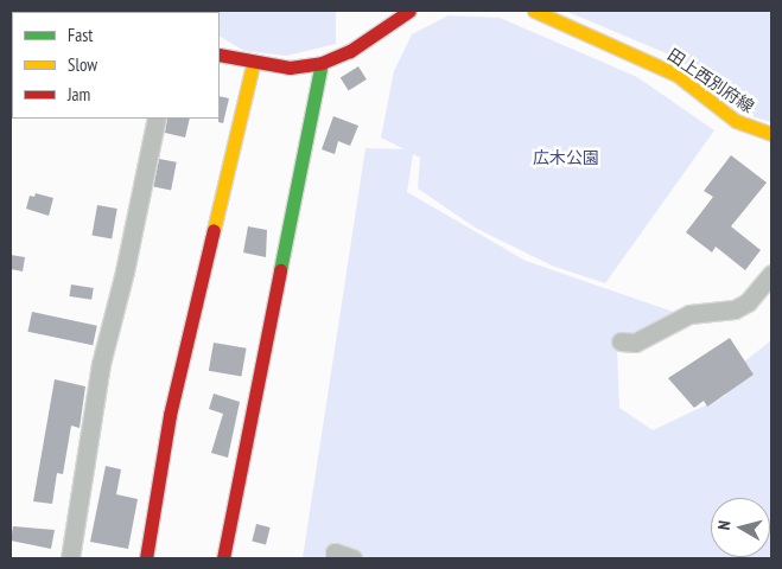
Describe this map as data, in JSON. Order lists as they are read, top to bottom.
{
  "streets": {
    "street": ["田上西別府線"]
  },
  "parks": ["広木公園"],
  "legend": ["Fast", "Slow", "Jam"],
  "north": "left"
}
